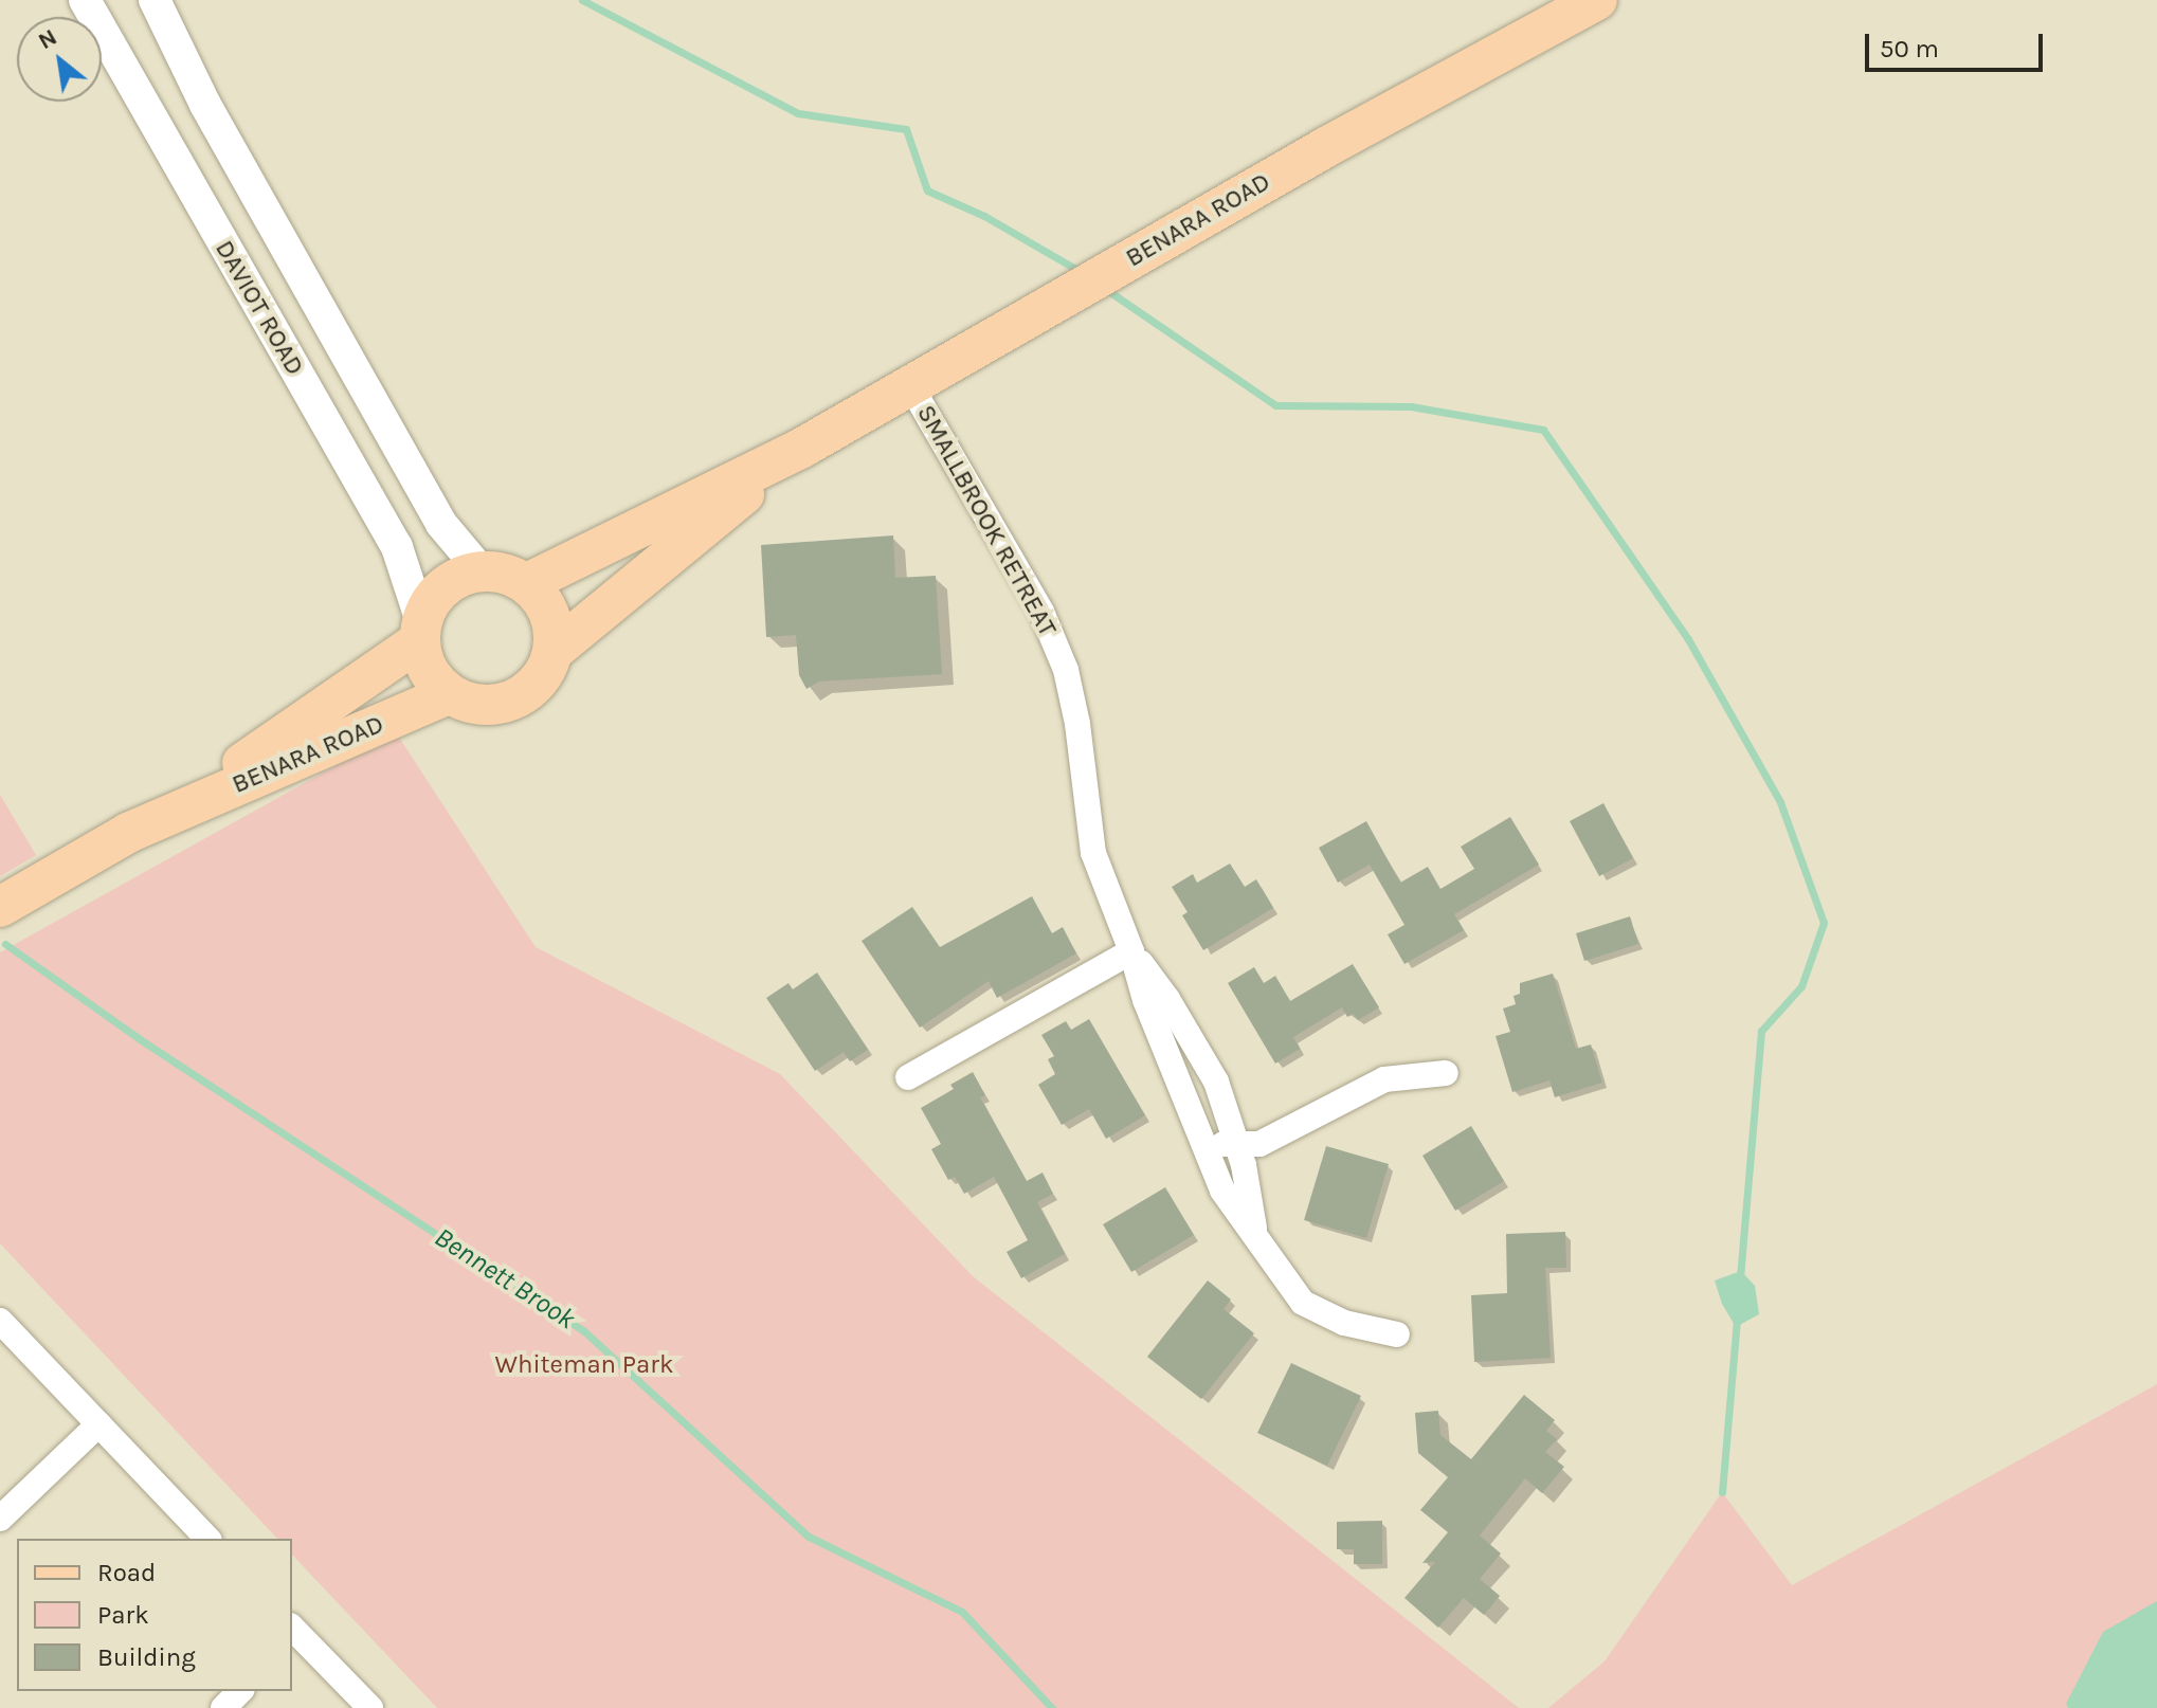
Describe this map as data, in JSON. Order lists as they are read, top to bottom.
{
  "streets": {
    "main road": ["BENARA ROAD"],
    "street": ["DAVIOT ROAD", "SMALLBROOK RETREAT"]
  },
  "crossings": [
    ["BENARA ROAD", "DAVIOT ROAD"],
    ["BENARA ROAD", "SMALLBROOK RETREAT"]
  ],
  "water": ["Bennett Brook"],
  "parks": ["Whiteman Park"],
  "legend": ["Road", "Park", "Building"],
  "scale_bar": "50 m",
  "north": "top left"
}
